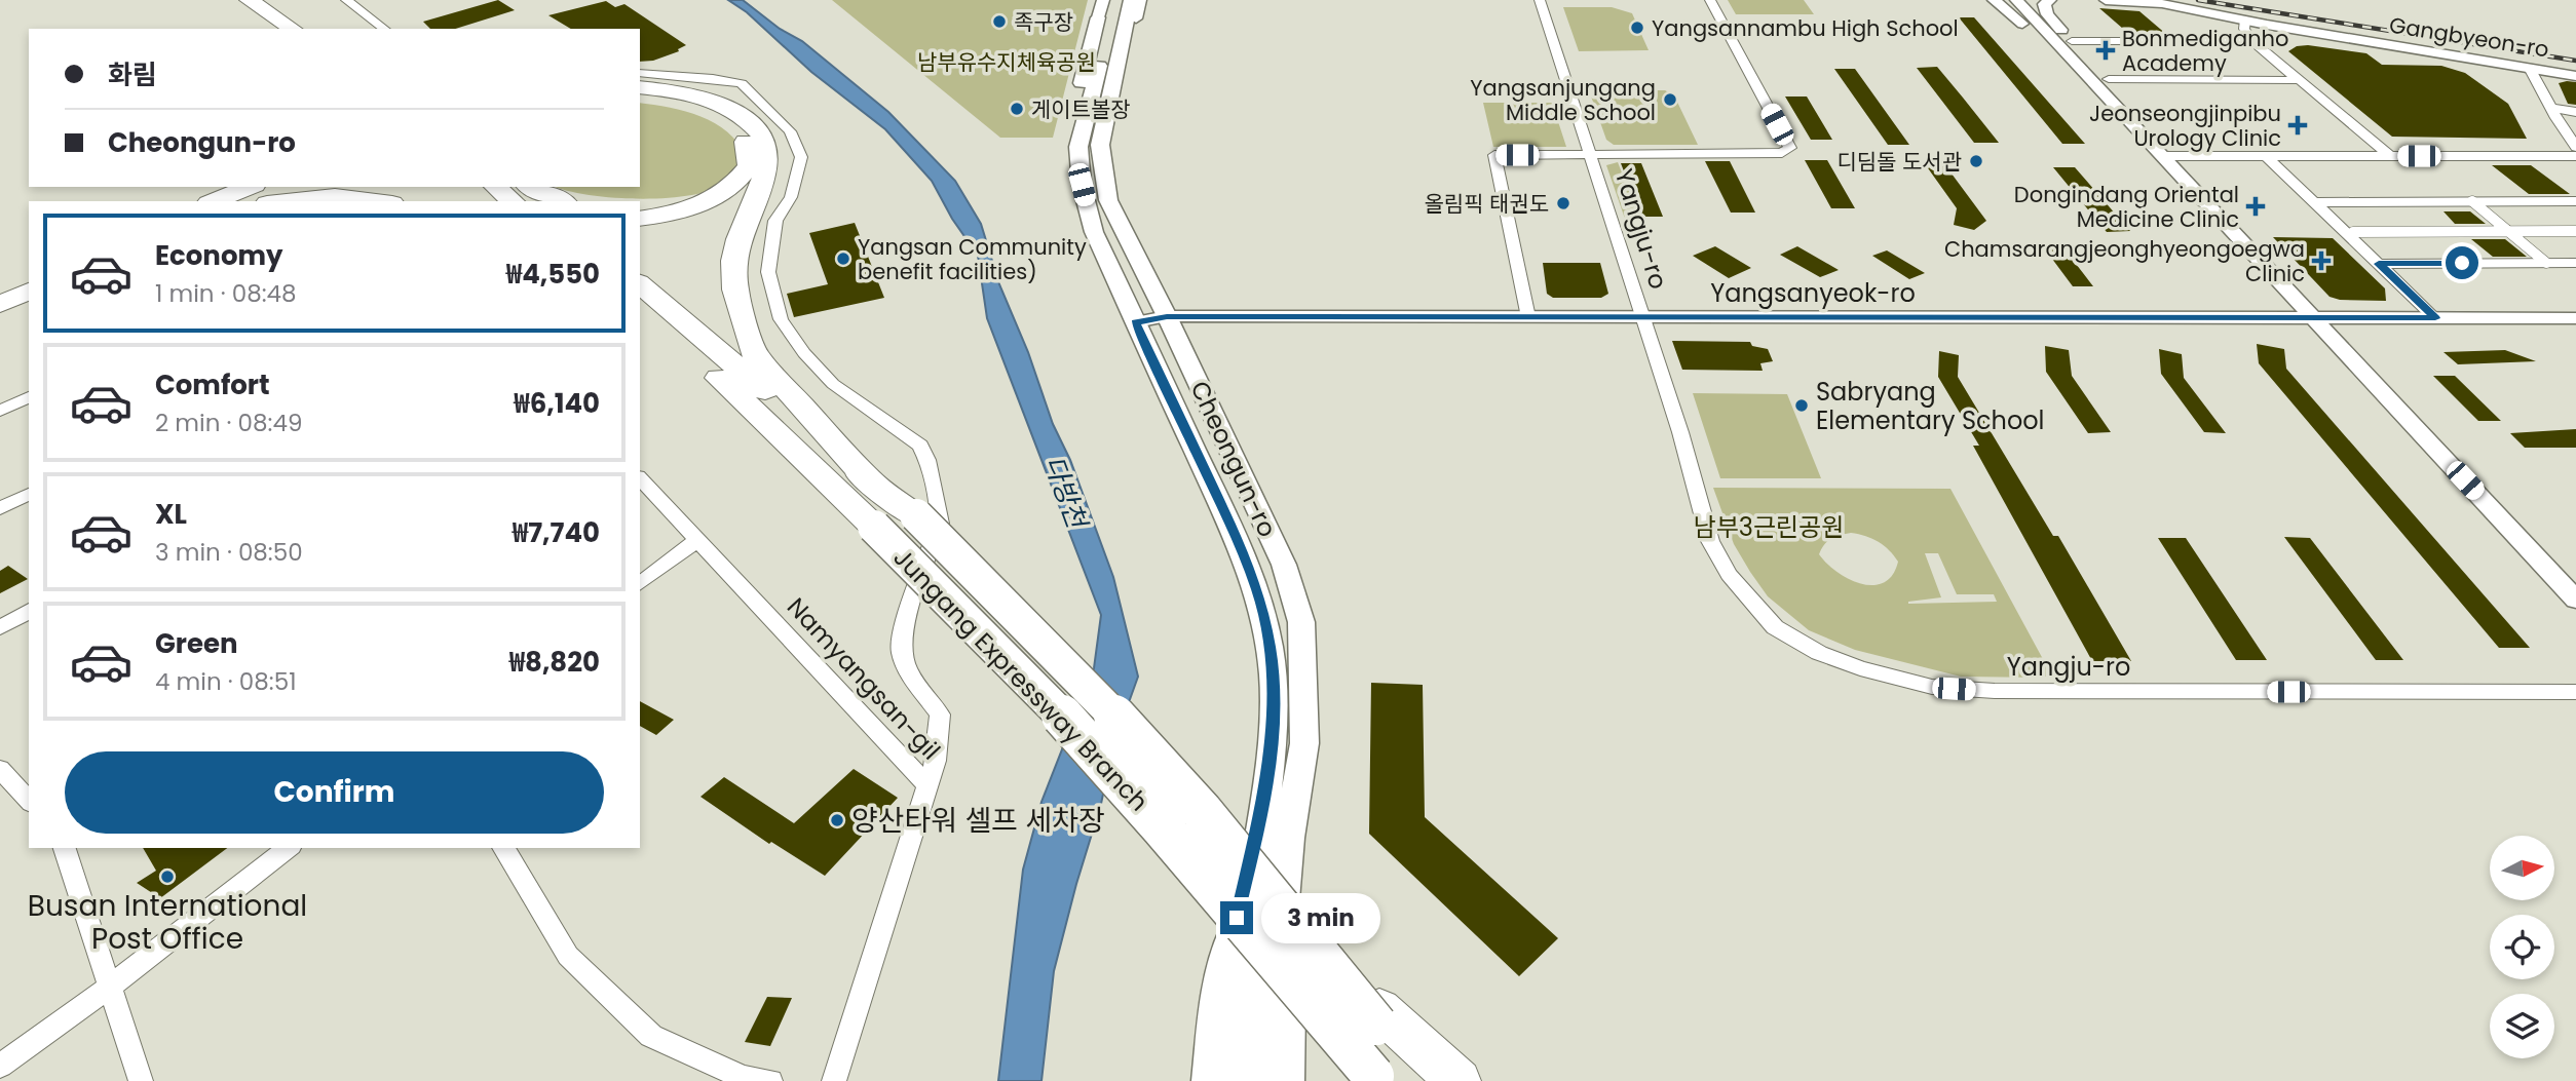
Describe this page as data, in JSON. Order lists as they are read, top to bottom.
{
  "streets": {
    "highway": ["Jungang Expressway Branch"],
    "main road": ["Cheongun-ro"],
    "street": [
      "Gangbyeon-ro",
      "Yangju-ro",
      "Yangsanyeok-ro",
      "Namyangsan-gil"
    ]
  },
  "crossings": [
    ["Yangju-ro", "Yangsanyeok-ro"],
    ["Yangsanyeok-ro", "Cheongun-ro"]
  ],
  "water": ["다방천"],
  "parks": ["남부유수지체육공원", "남부3근린공원"],
  "places": {
    "other": [
      "족구장",
      "Yangsannambu High School",
      "Yangsanjungang Middle School",
      "게이트볼장",
      "디딤돌 도서관",
      "올림픽 태권도",
      "Yangsan Community benefit facilities)",
      "Sabryang Elementary School",
      "양산타워 셀프 세차장",
      "Busan International Post Office"
    ],
    "health": [
      "Bonmediganho Academy",
      "Jeonseongjinpibu Urology Clinic",
      "Dongindang Oriental Medicine Clinic",
      "Chamsarangjeonghyeongoegwa Clinic"
    ]
  },
  "north": "right",
  "page": {
    "banner": ["화림", "Cheongun-ro"],
    "list": [
      {
        "name": "Economy",
        "note": "1 min · 08:48",
        "value": "₩4,550"
      },
      {
        "name": "Comfort",
        "note": "2 min · 08:49",
        "value": "₩6,140"
      },
      {
        "name": "XL",
        "note": "3 min · 08:50",
        "value": "₩7,740"
      },
      {
        "name": "Green",
        "note": "4 min · 08:51",
        "value": "₩8,820"
      }
    ],
    "buttons": "Confirm",
    "bubble": "3 min"
  }
}
